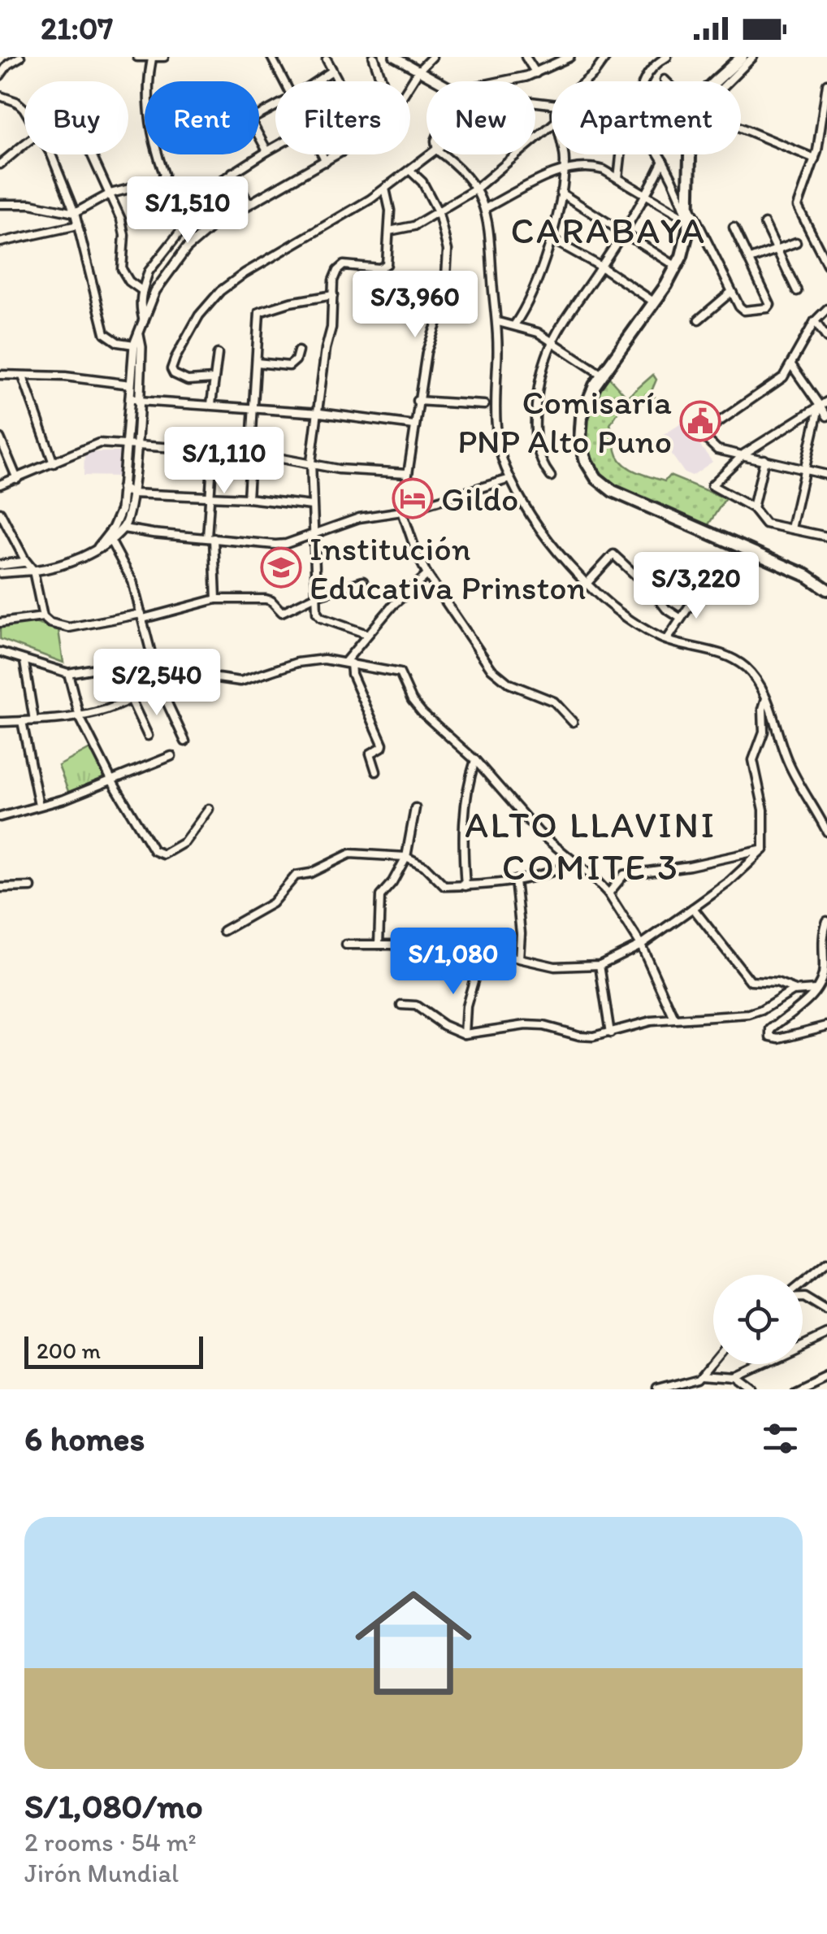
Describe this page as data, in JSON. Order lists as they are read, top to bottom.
{
  "districts": ["CARABAYA", "ALTO LLAVINI COMITE 3"],
  "places": {
    "public building": ["Comisaría PNP Alto Puno"],
    "hotel": ["Gildo"],
    "school or university": ["Institución Educativa Prinston"]
  },
  "scale_bar": "200 m",
  "page": {
    "status": "21:07",
    "chip": [
      "Buy",
      "Rent",
      "Filters",
      "New",
      "Apartment"
    ],
    "price": [
      "S/1,510",
      "S/3,960",
      "S/1,110",
      "S/3,220",
      "S/2,540",
      "S/1,080"
    ],
    "scale": "200 m",
    "heading": "6 homes",
    "list": [
      {
        "name": "S/1,080/mo",
        "note": "2 rooms · 54 m² · Jirón Mundial"
      }
    ]
  }
}
